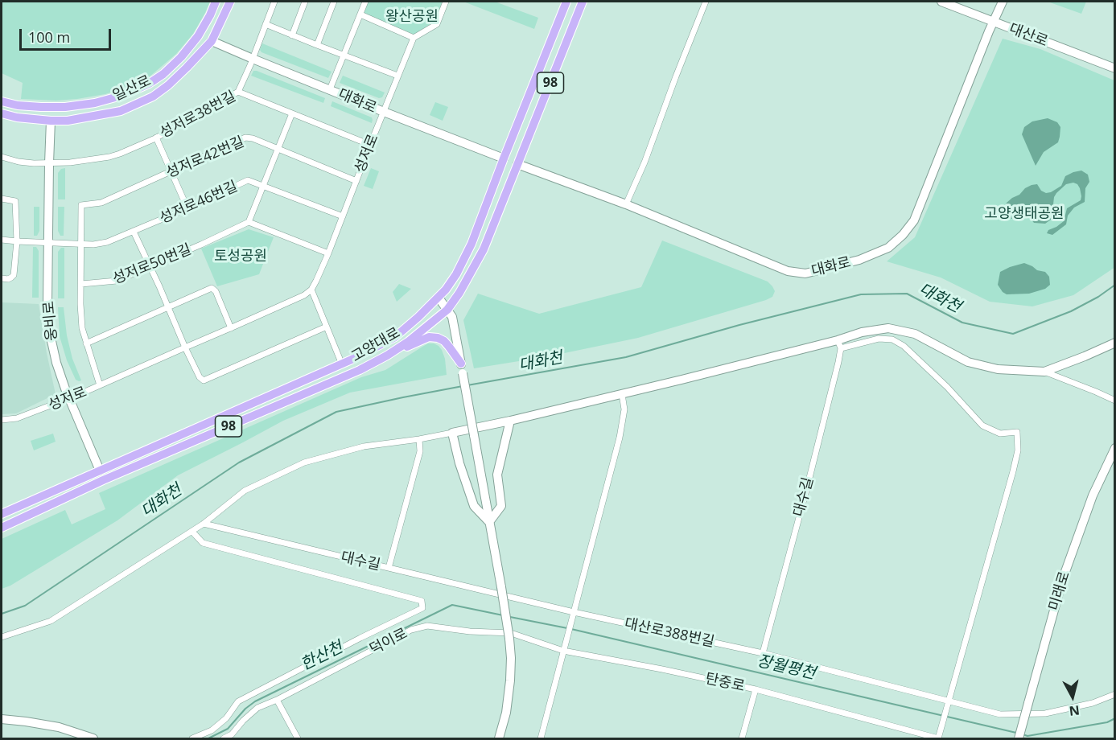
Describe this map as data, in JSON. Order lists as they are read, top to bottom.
{
  "streets": {
    "main road": ["98", "일산로", "고양대로"],
    "street": [
      "대산로",
      "대화로",
      "성저로38번길",
      "성저로",
      "성저로42번길",
      "성저로46번길",
      "성저로50번길",
      "웅비로",
      "대수길",
      "미래로",
      "대산로388번길",
      "덕이로",
      "탄중로"
    ]
  },
  "crossings": [
    ["대산로", "대화로"],
    ["일산로", "대화로"],
    ["일산로", "웅비로"],
    ["대화로", "성저로"],
    ["대화로", "고양대로"],
    ["성저로38번길", "성저로"],
    ["성저로38번길", "웅비로"],
    ["성저로", "성저로42번길"],
    ["성저로", "성저로46번길"],
    ["성저로", "웅비로"],
    ["성저로42번길", "성저로46번길"],
    ["성저로46번길", "웅비로"],
    ["웅비로", "고양대로"],
    ["대수길", "대산로388번길"],
    ["덕이로", "탄중로"]
  ],
  "water": ["대화천", "한산천", "장월평천"],
  "parks": ["왕산공원", "고양생태공원", "토성공원"],
  "scale_bar": "100 m",
  "north": "bottom"
}
